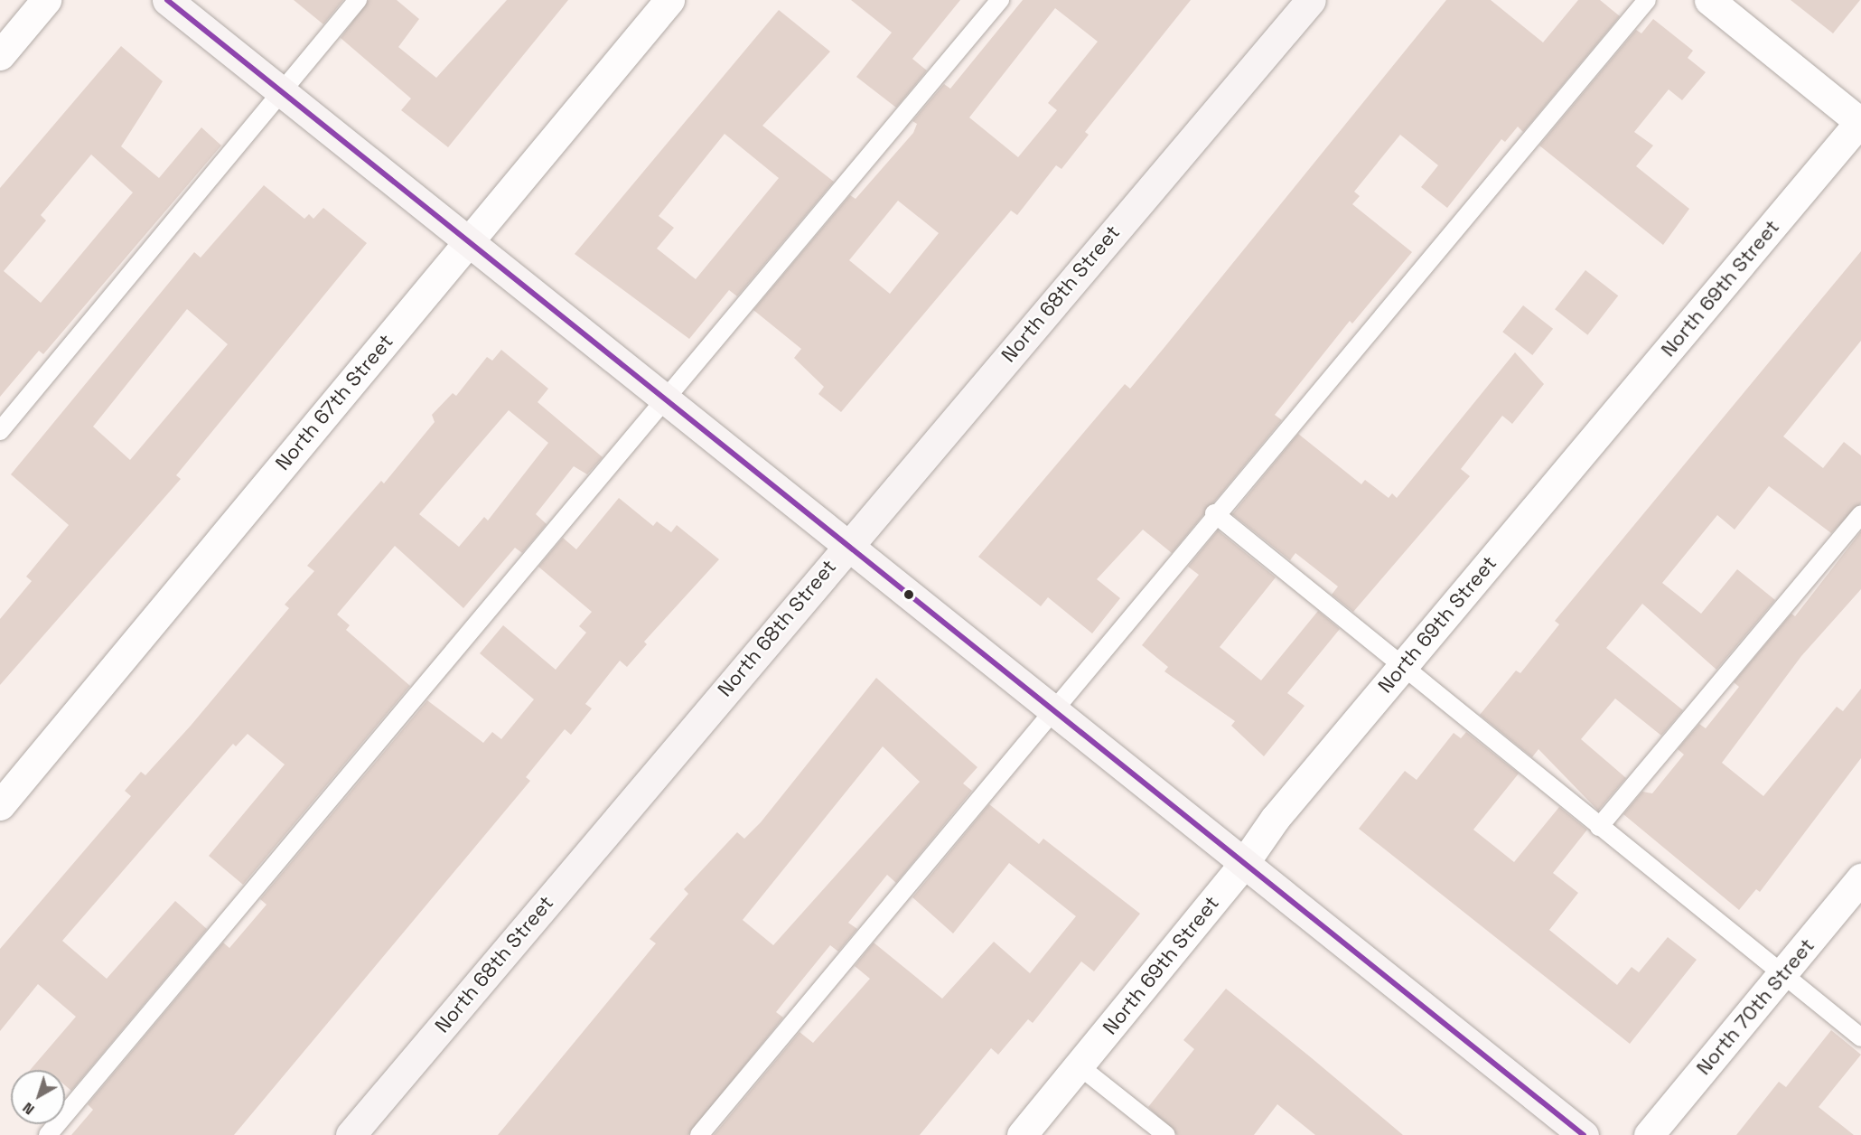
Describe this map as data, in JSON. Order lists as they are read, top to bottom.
{
  "streets": {
    "street": [
      "North 69th Street",
      "North 68th Street",
      "North 67th Street",
      "North 70th Street"
    ]
  },
  "north": "bottom left"
}
